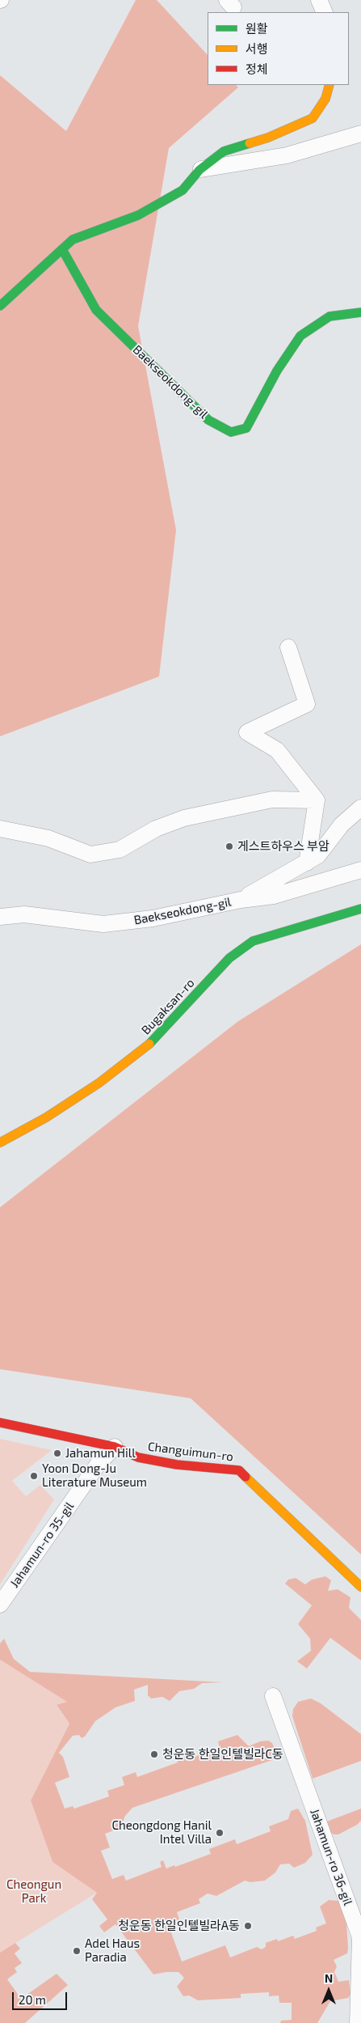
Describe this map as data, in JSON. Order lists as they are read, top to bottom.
{
  "streets": {
    "street": [
      "Baekseokdong-gil",
      "Bugaksan-ro",
      "Changuimun-ro",
      "Jahamun-ro 35-gil",
      "Jahamun-ro 36-gil"
    ]
  },
  "crossings": [
    ["Changuimun-ro", "Jahamun-ro 35-gil"]
  ],
  "parks": ["Cheongun Park"],
  "places": [
    "게스트하우스 부암",
    "Jahamun Hill",
    "Yoon Dong-Ju Literature Museum",
    "청운동 한일인텔빌라C동",
    "Cheongdong Hanil Intel Villa",
    "청운동 한일인텔빌라A동",
    "Adel Haus Paradia"
  ],
  "legend": ["원활", "서행", "정체"],
  "scale_bar": "20 m",
  "north": "top"
}
